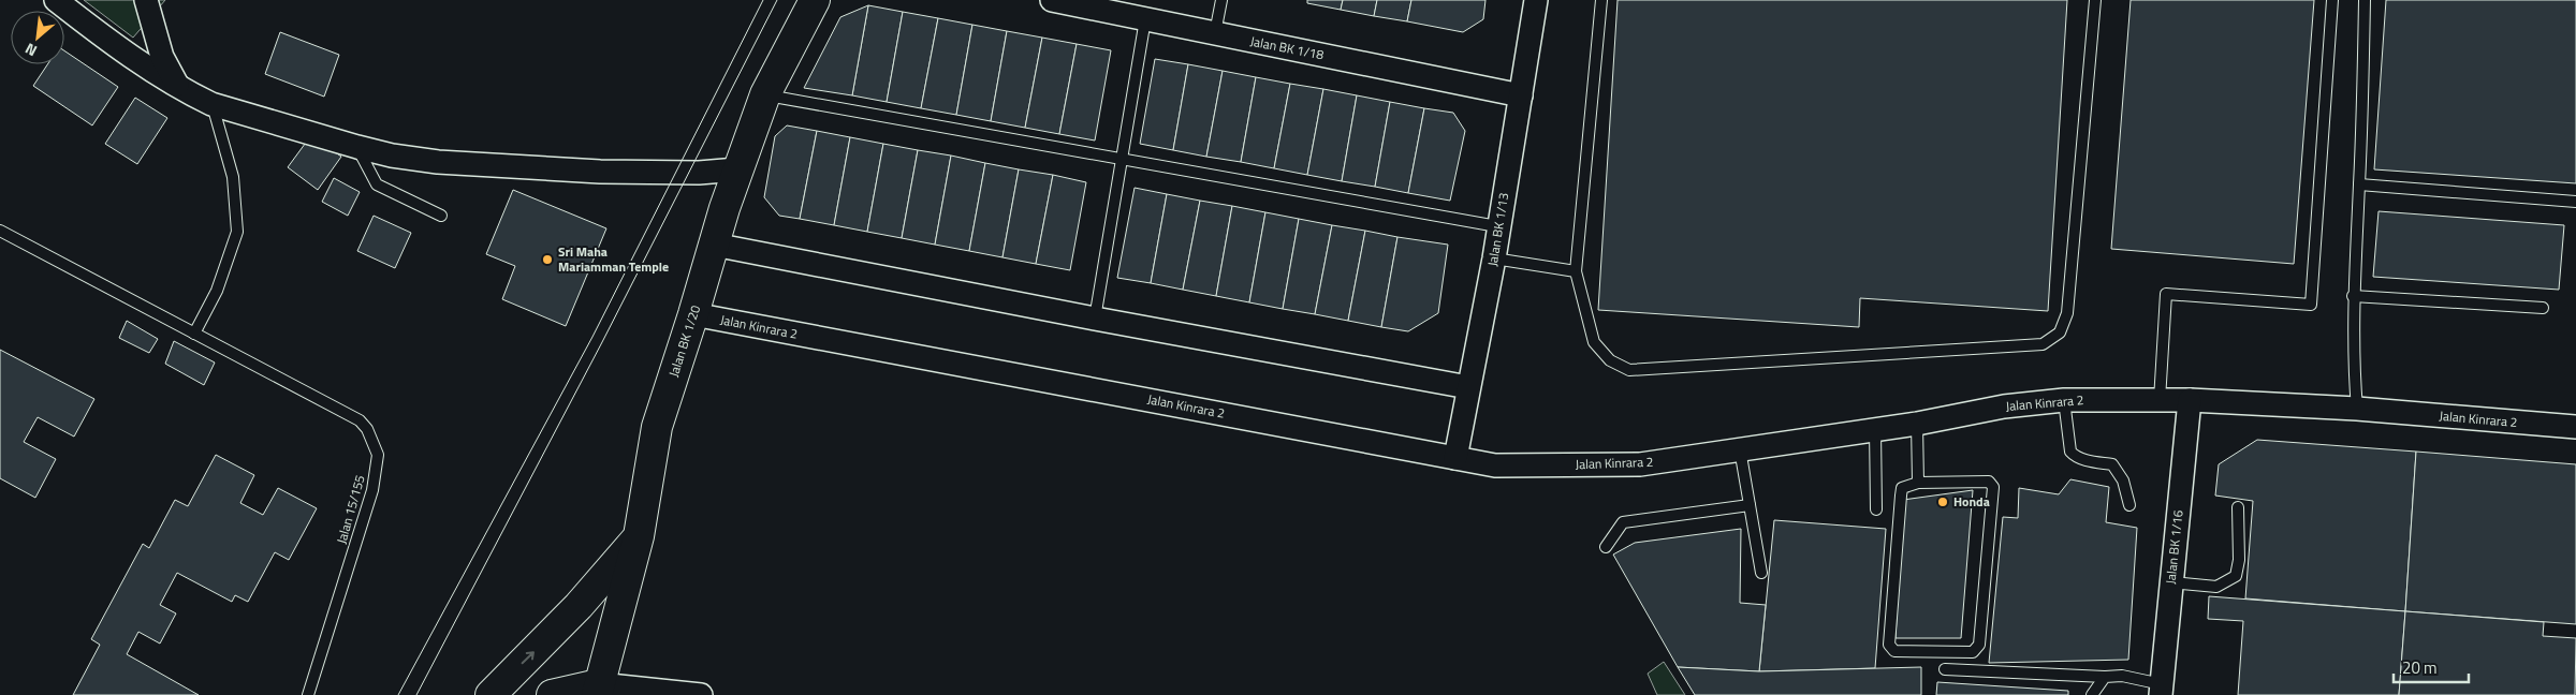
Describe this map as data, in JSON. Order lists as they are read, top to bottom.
{
  "streets": {
    "street": [
      "Jalan BK 1/18",
      "Jalan BK 1/13",
      "Jalan Kinrara 2",
      "Jalan BK 1/20",
      "Jalan BK 1/16"
    ],
    "lane": ["Jalan 15/155"]
  },
  "crossings": [
    ["Jalan BK 1/18", "Jalan BK 1/13"],
    ["Jalan BK 1/13", "Jalan Kinrara 2"],
    ["Jalan Kinrara 2", "Jalan BK 1/20"],
    ["Jalan Kinrara 2", "Jalan BK 1/16"]
  ],
  "places": ["Sri Maha Mariamman Temple", "Honda"],
  "scale_bar": "20 m",
  "north": "bottom left"
}
